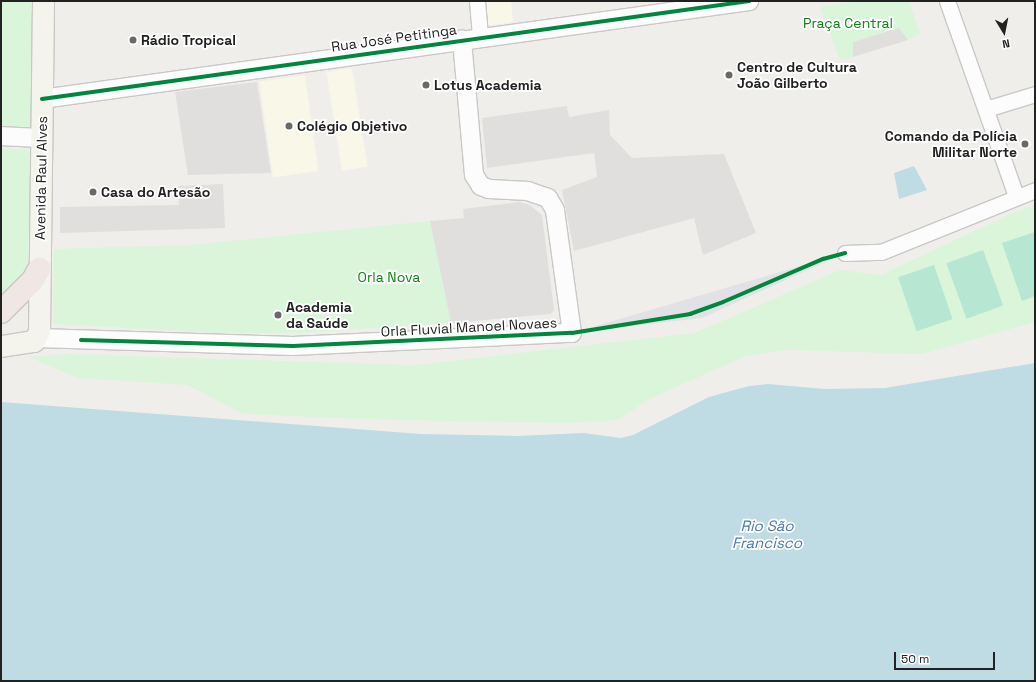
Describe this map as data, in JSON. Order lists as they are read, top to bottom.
{
  "streets": {
    "main road": ["Avenida Raul Alves"],
    "street": ["Rua José Petitinga", "Orla Fluvial Manoel Novaes"]
  },
  "crossings": [
    ["Rua José Petitinga", "Avenida Raul Alves"],
    ["Rua José Petitinga", "Orla Fluvial Manoel Novaes"],
    ["Avenida Raul Alves", "Orla Fluvial Manoel Novaes"]
  ],
  "water": ["Rio São Francisco"],
  "parks": ["Praça Central", "Orla Nova"],
  "places": [
    "Rádio Tropical",
    "Centro de Cultura João Gilberto",
    "Lotus Academia",
    "Colégio Objetivo",
    "Comando da Polícia Militar Norte",
    "Casa do Artesão",
    "Academia da Saúde"
  ],
  "scale_bar": "50 m",
  "north": "bottom"
}
